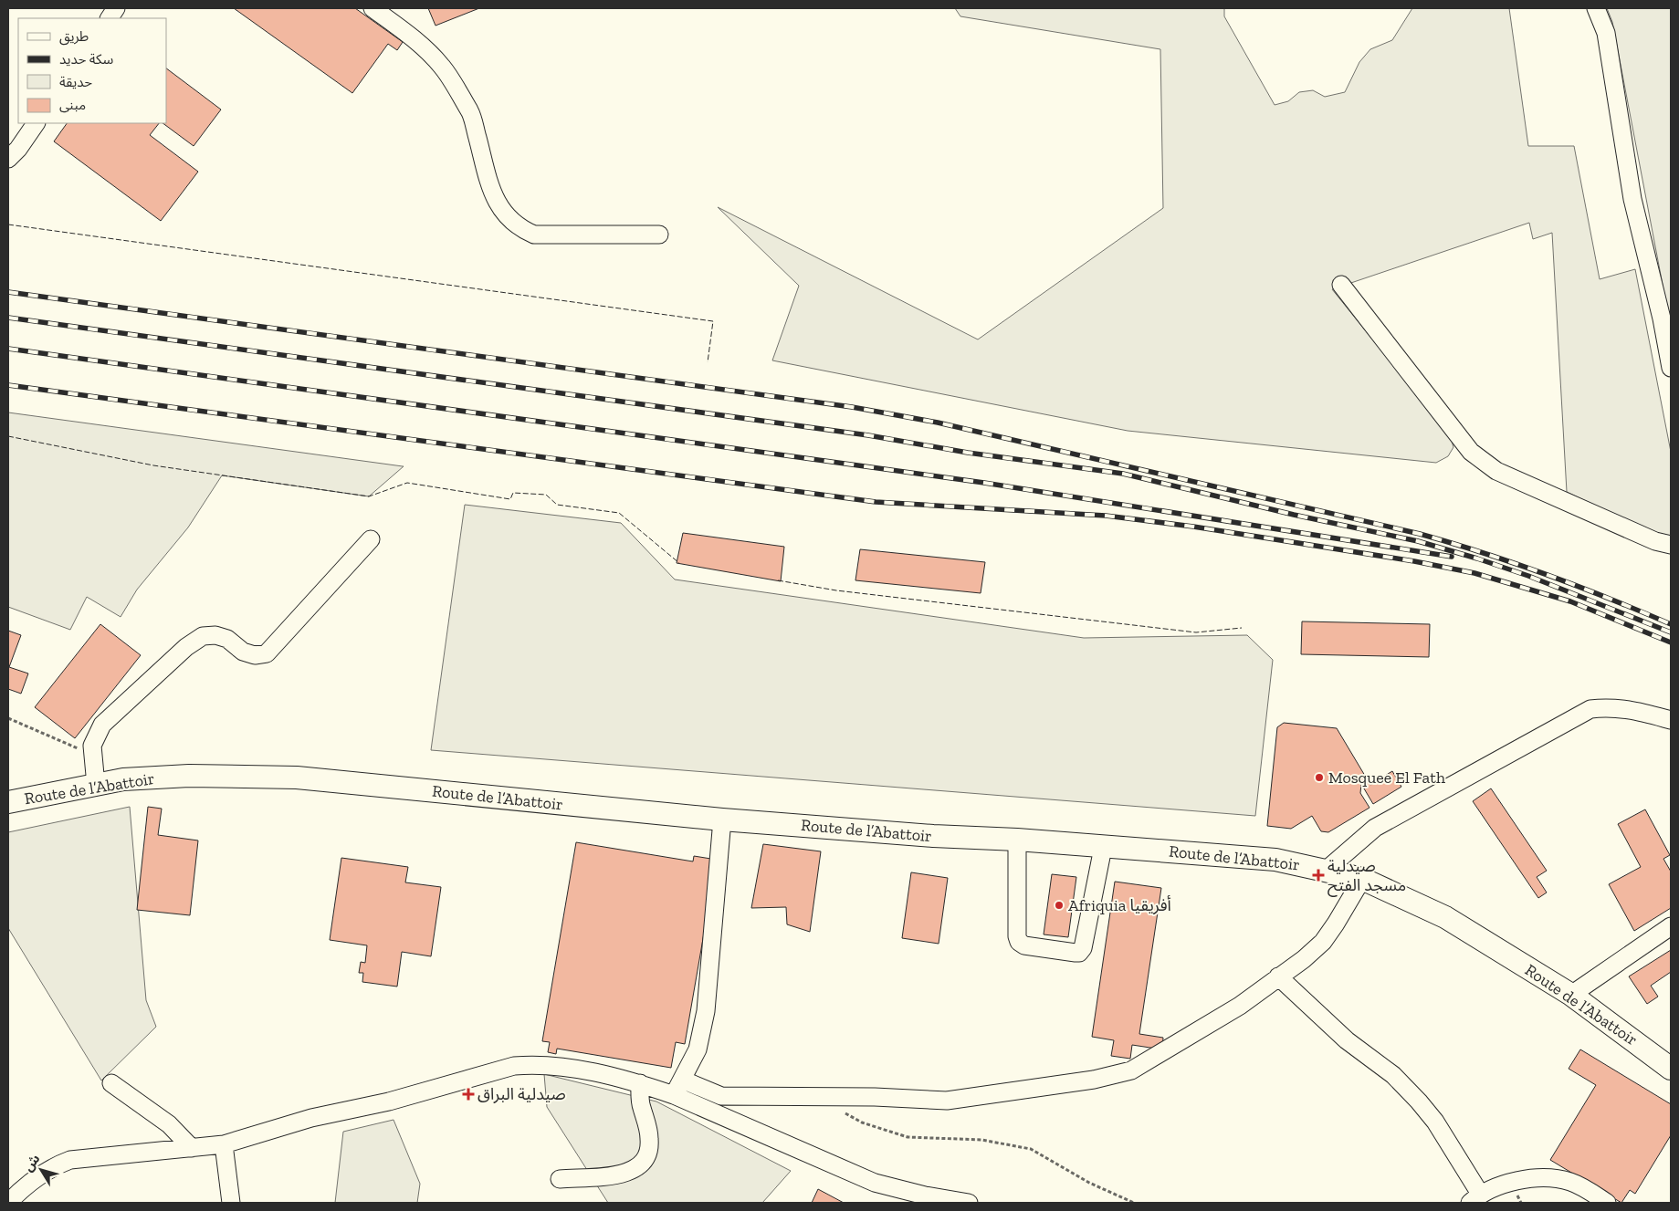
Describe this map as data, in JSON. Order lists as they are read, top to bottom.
{
  "streets": {
    "main road": ["Route de l’Abattoir"]
  },
  "places": {
    "other": ["Mosquee El Fath", "Afriquia أفريقيا"],
    "health": ["صيدلية مسجد الفتح", "صيدلية البراق"]
  },
  "legend": [
    "طريق",
    "سكة حديد",
    "حديقة",
    "مبنى"
  ],
  "north": "top left"
}
